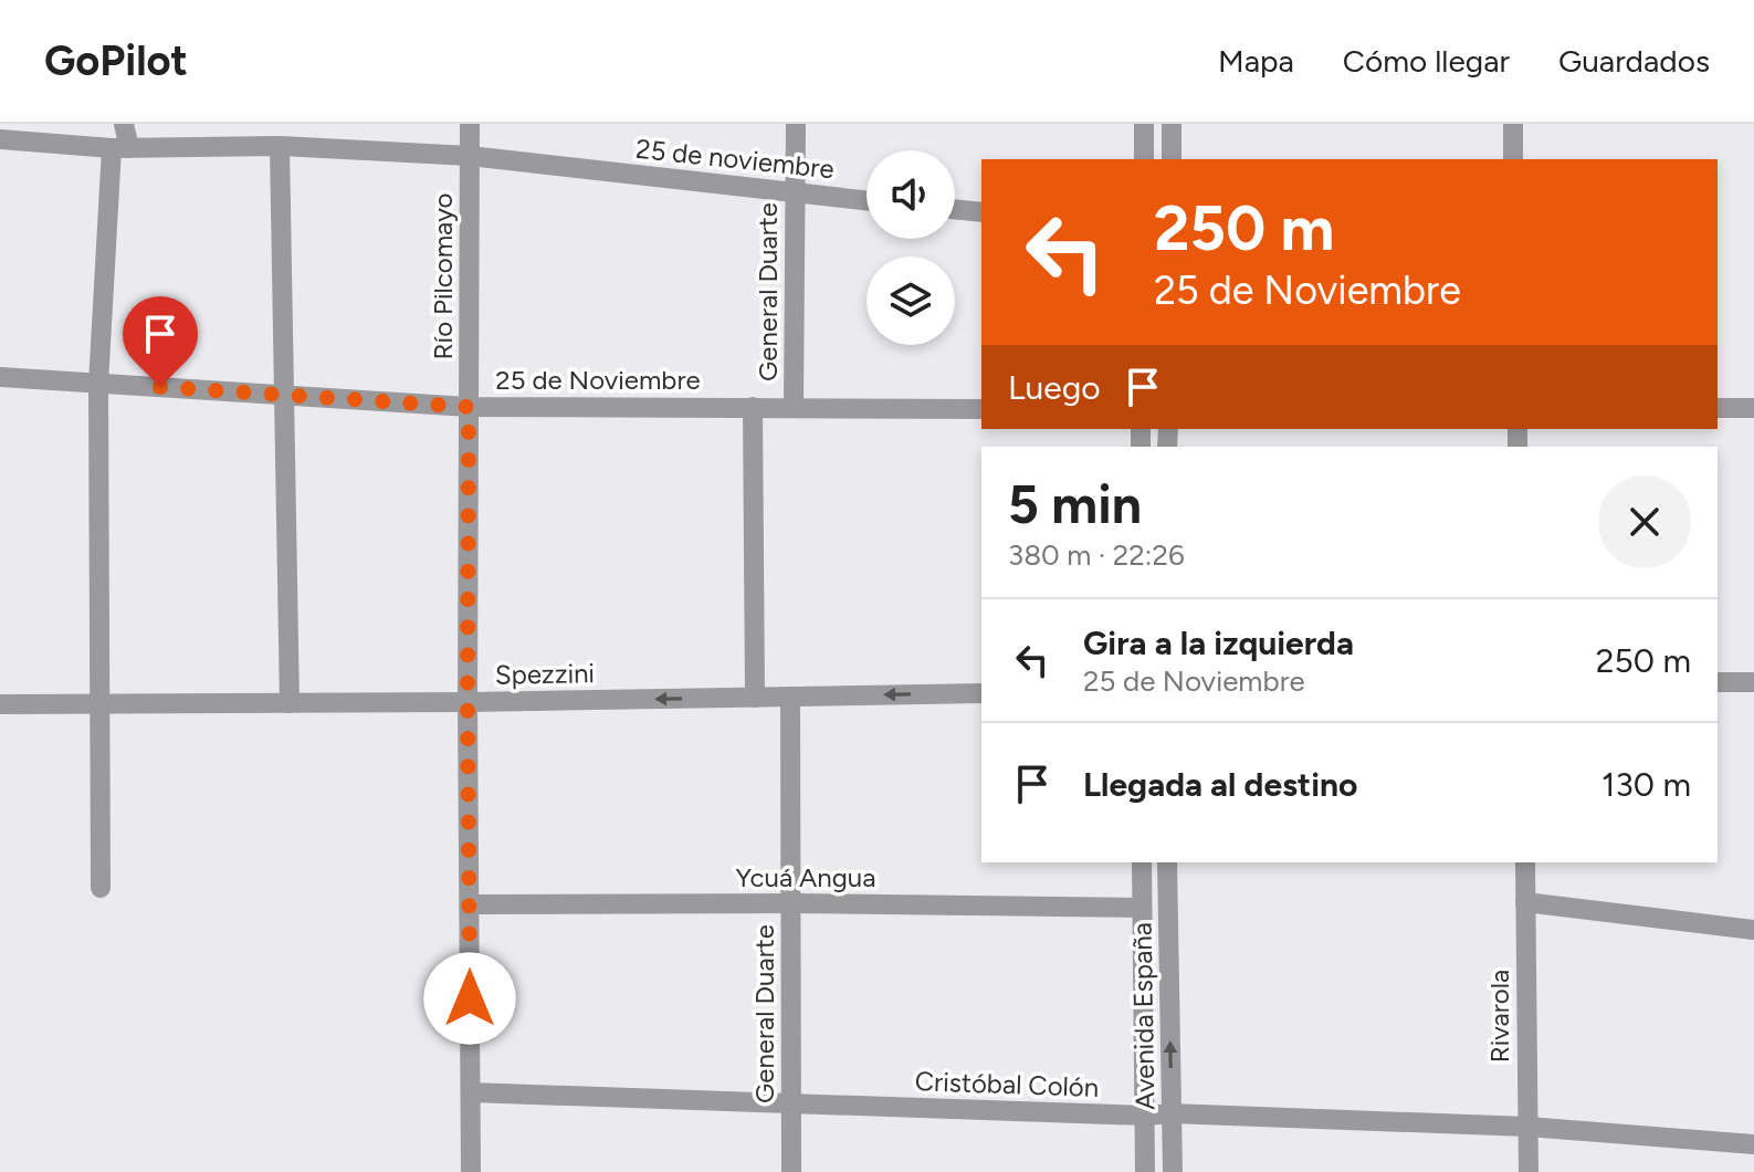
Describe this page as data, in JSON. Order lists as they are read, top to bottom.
{
  "streets": {
    "street": [
      "25 de noviembre",
      "Río Pilcomayo",
      "General Duarte",
      "25 de Noviembre",
      "Spezzini",
      "Ycuá Angua",
      "Avenida España",
      "Rivarola",
      "Cristóbal Colón"
    ]
  },
  "crossings": [
    ["25 de noviembre", "Río Pilcomayo"],
    ["25 de noviembre", "General Duarte"],
    ["Río Pilcomayo", "25 de Noviembre"],
    ["Río Pilcomayo", "Spezzini"],
    ["Río Pilcomayo", "Ycuá Angua"],
    ["Río Pilcomayo", "Cristóbal Colón"],
    ["General Duarte", "25 de Noviembre"],
    ["General Duarte", "Spezzini"],
    ["General Duarte", "Ycuá Angua"],
    ["General Duarte", "Cristóbal Colón"],
    ["Ycuá Angua", "Avenida España"],
    ["Avenida España", "Cristóbal Colón"],
    ["Rivarola", "Cristóbal Colón"]
  ],
  "one_way": ["Spezzini"],
  "page": {
    "header": "GoPilot",
    "nav": ["Mapa", "Cómo llegar", "Guardados"],
    "turn": ["250 m", "25 de Noviembre"],
    "then": "Luego",
    "heading": ["5 min", "380 m · 22:26"],
    "list": [
      {
        "name": "Gira a la izquierda",
        "note": "25 de Noviembre",
        "value": "250 m"
      },
      {
        "name": "Llegada al destino",
        "value": "130 m"
      }
    ]
  }
}
